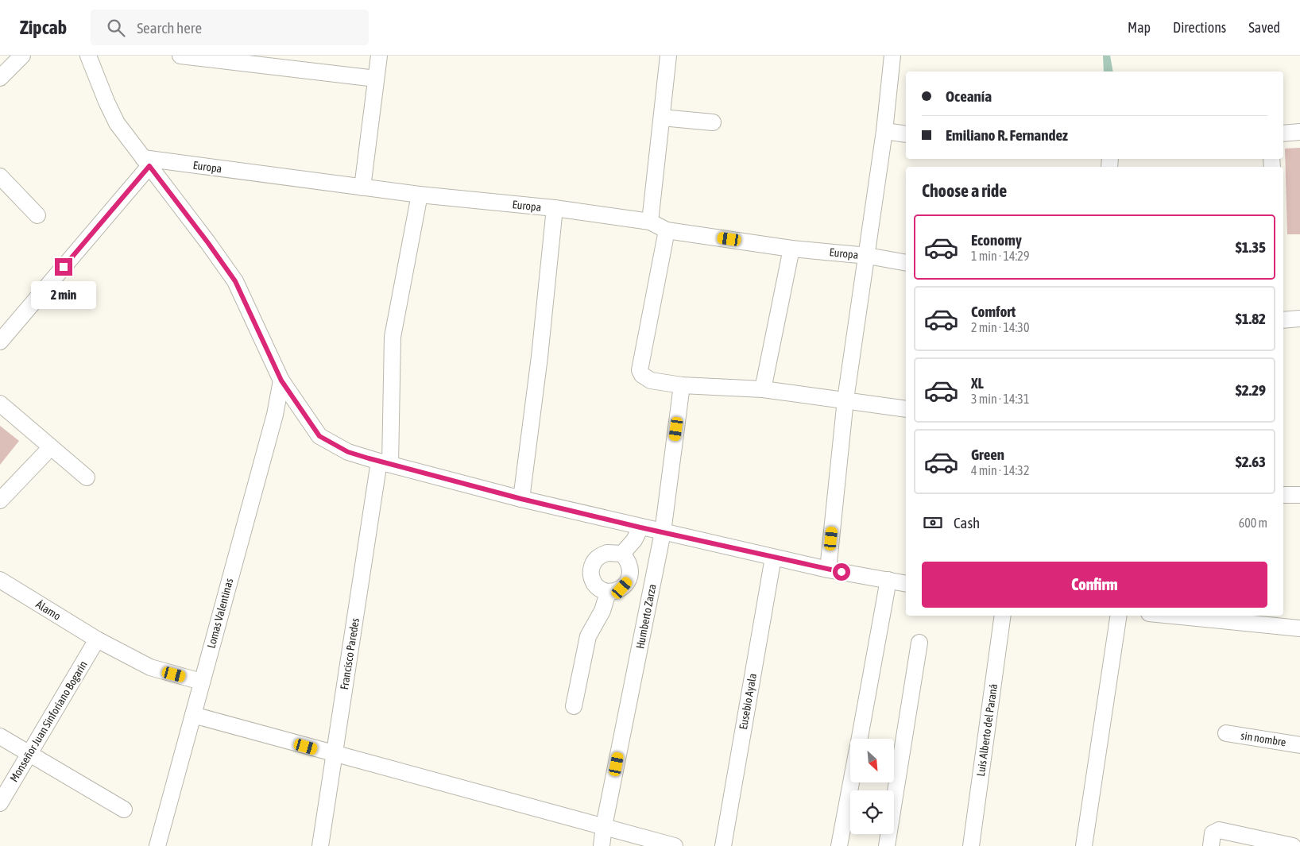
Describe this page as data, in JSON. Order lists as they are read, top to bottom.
{
  "streets": {
    "street": [
      "Europa",
      "Álamo",
      "Lomas Valentinas",
      "Humberto Zarza",
      "Francisco Paredes",
      "Eusebio Ayala",
      "Monseñor Juan Sinforiano Bogarin",
      "Luis Alberto del Paraná",
      "sin nombre"
    ]
  },
  "crossings": [
    ["Europa", "Francisco Paredes"],
    ["Álamo", "Lomas Valentinas"],
    ["Álamo", "Monseñor Juan Sinforiano Bogarin"]
  ],
  "north": "bottom right",
  "page": {
    "header": "Zipcab",
    "search": "Search here",
    "nav": ["Map", "Directions", "Saved"],
    "banner": ["Oceanía", "Emiliano R. Fernandez"],
    "heading": "Choose a ride",
    "list": [
      {
        "name": "Economy",
        "note": "1 min · 14:29",
        "value": "$1.35"
      },
      {
        "name": "Comfort",
        "note": "2 min · 14:30",
        "value": "$1.82"
      },
      {
        "name": "XL",
        "note": "3 min · 14:31",
        "value": "$2.29"
      },
      {
        "name": "Green",
        "note": "4 min · 14:32",
        "value": "$2.63"
      }
    ],
    "bubble": "2 min",
    "pay": ["Cash", "600 m"],
    "buttons": "Confirm"
  }
}
